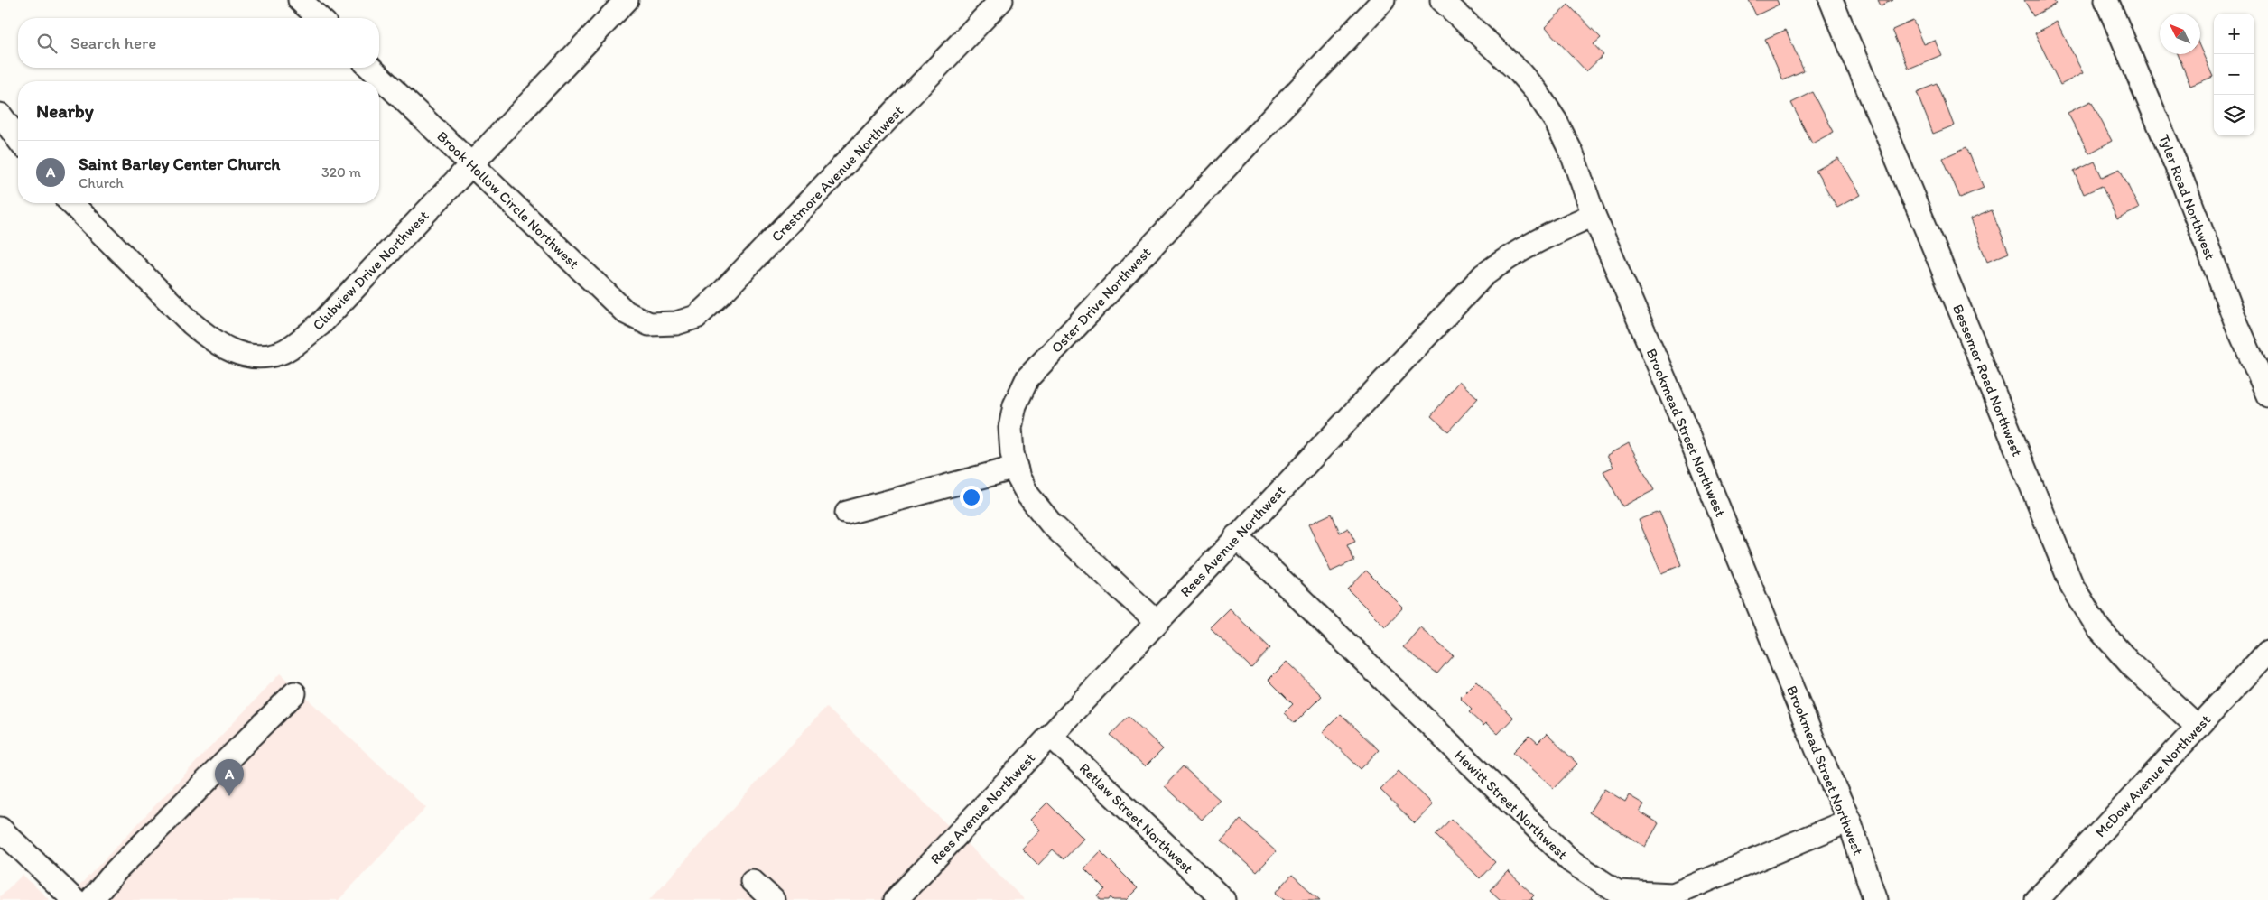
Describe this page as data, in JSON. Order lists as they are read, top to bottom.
{
  "streets": {
    "street": [
      "Crestmore Avenue Northwest",
      "Tyler Road Northwest",
      "Brook Hollow Circle Northwest",
      "Clubview Drive Northwest",
      "Oster Drive Northwest",
      "Bessemer Road Northwest",
      "Brookmead Street Northwest",
      "Rees Avenue Northwest",
      "McDow Avenue Northwest",
      "Hewitt Street Northwest",
      "Retlaw Street Northwest"
    ]
  },
  "crossings": [
    ["Crestmore Avenue Northwest", "Brook Hollow Circle Northwest"],
    ["Brook Hollow Circle Northwest", "Clubview Drive Northwest"],
    ["Oster Drive Northwest", "Rees Avenue Northwest"],
    ["Bessemer Road Northwest", "McDow Avenue Northwest"],
    ["Brookmead Street Northwest", "Rees Avenue Northwest"],
    ["Brookmead Street Northwest", "Hewitt Street Northwest"],
    ["Rees Avenue Northwest", "Hewitt Street Northwest"],
    ["Rees Avenue Northwest", "Retlaw Street Northwest"]
  ],
  "north": "top left",
  "page": {
    "map_buttons": ["+", "−"],
    "search": "Search here",
    "heading": "Nearby",
    "list": [
      {
        "mark": "A",
        "name": "Saint Barley Center Church",
        "note": "Church",
        "value": "320 m"
      }
    ],
    "pins": "A"
  }
}
